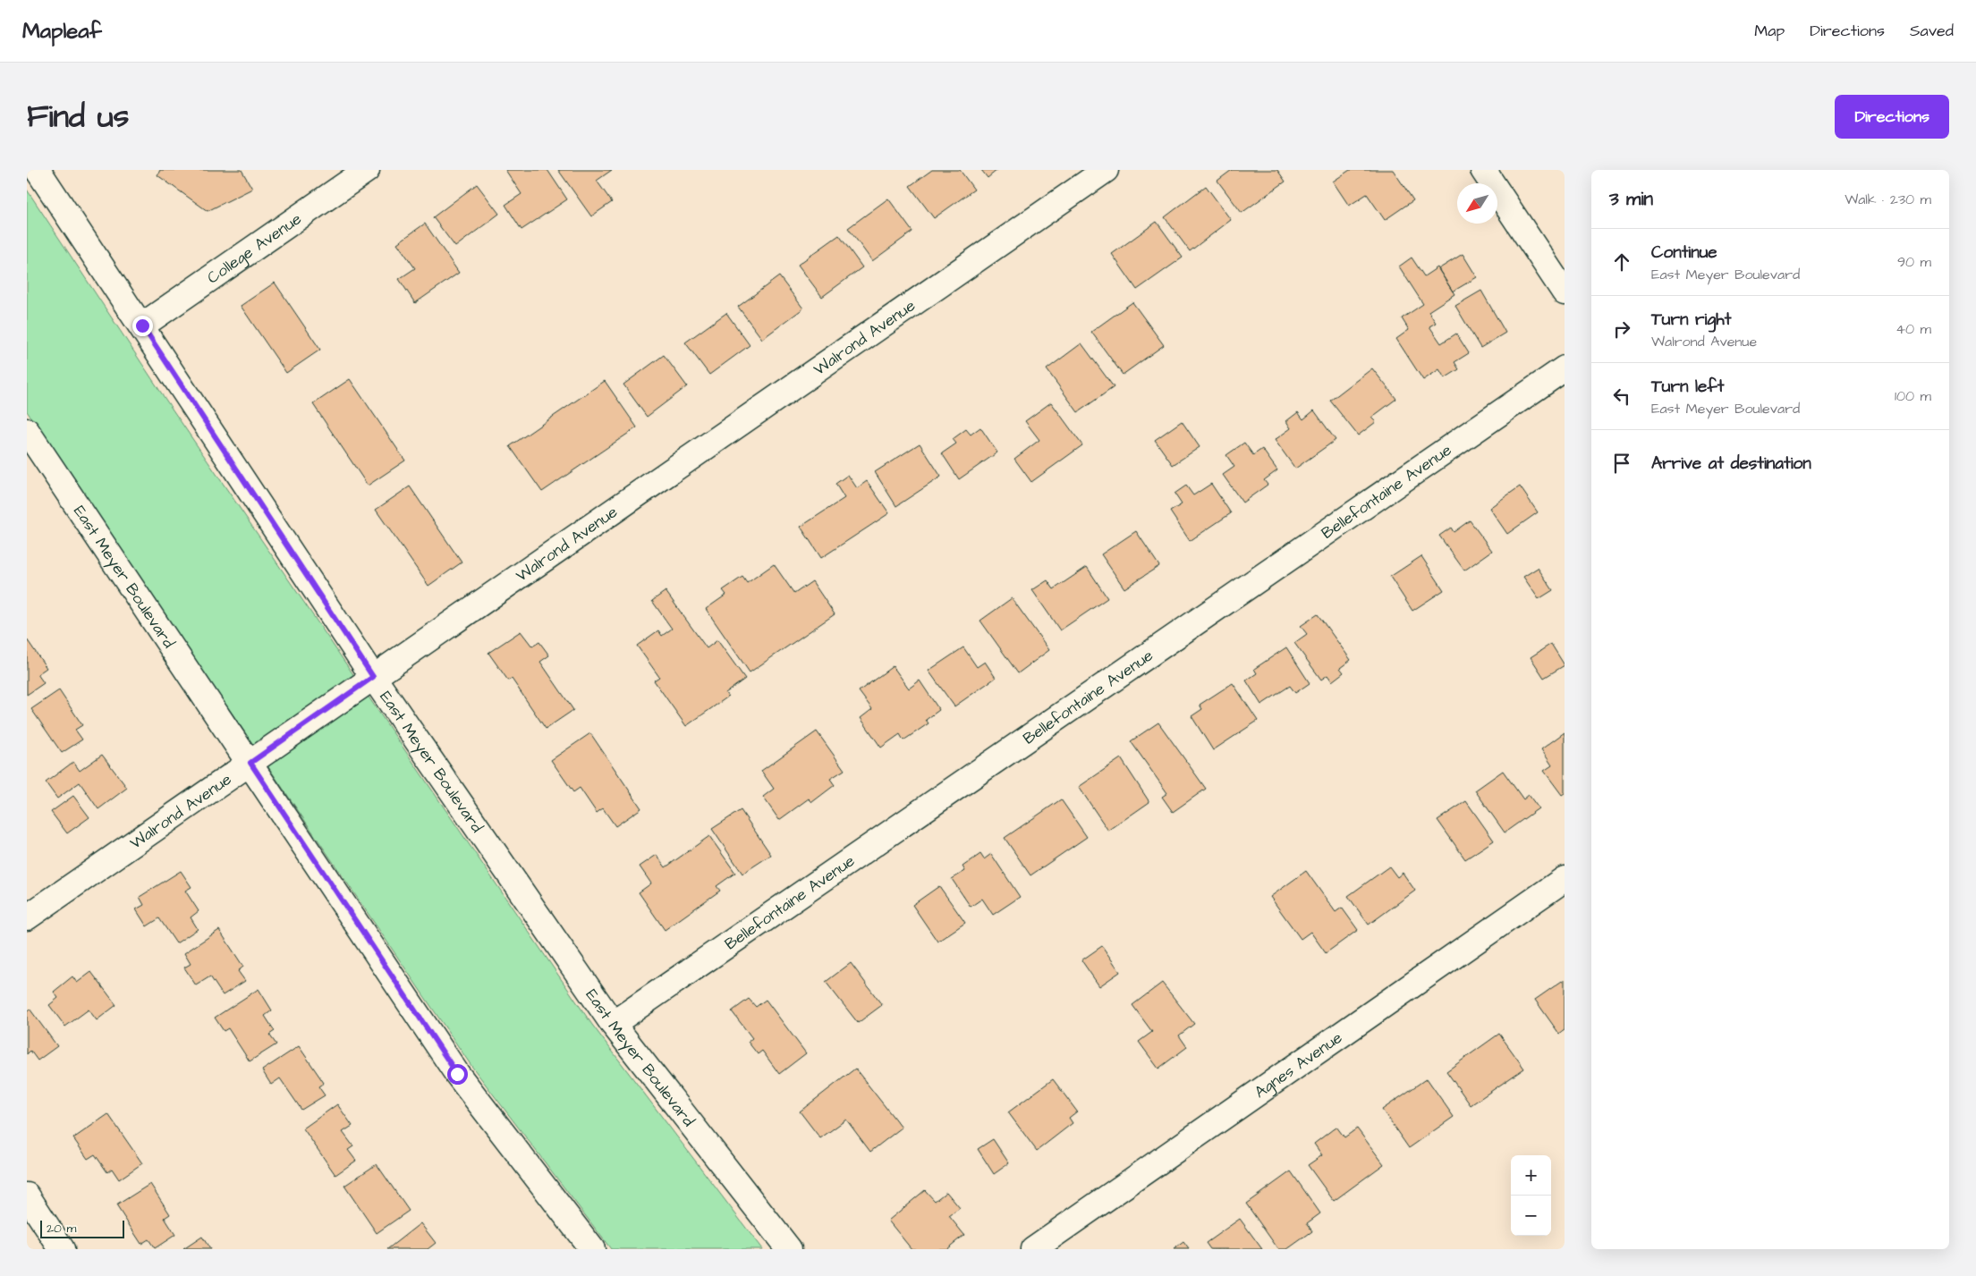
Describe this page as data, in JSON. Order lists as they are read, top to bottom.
{
  "streets": {
    "street": [
      "College Avenue",
      "Walrond Avenue",
      "Bellefontaine Avenue",
      "East Meyer Boulevard",
      "Agnes Avenue"
    ]
  },
  "crossings": [
    ["College Avenue", "East Meyer Boulevard"],
    ["Walrond Avenue", "East Meyer Boulevard"],
    ["Bellefontaine Avenue", "East Meyer Boulevard"]
  ],
  "scale_bar": "20 m",
  "north": "bottom left",
  "page": {
    "header": "Mapleaf",
    "nav": ["Map", "Directions", "Saved"],
    "title": "Find us",
    "buttons": "Directions",
    "heading": ["3 min", "Walk · 230 m"],
    "list": [
      ["Continue", "East Meyer Boulevard", "90 m"],
      ["Turn right", "Walrond Avenue", "40 m"],
      ["Turn left", "East Meyer Boulevard", "100 m"],
      "Arrive at destination"
    ],
    "map_buttons": ["+", "−"],
    "scale": "20 m"
  }
}
